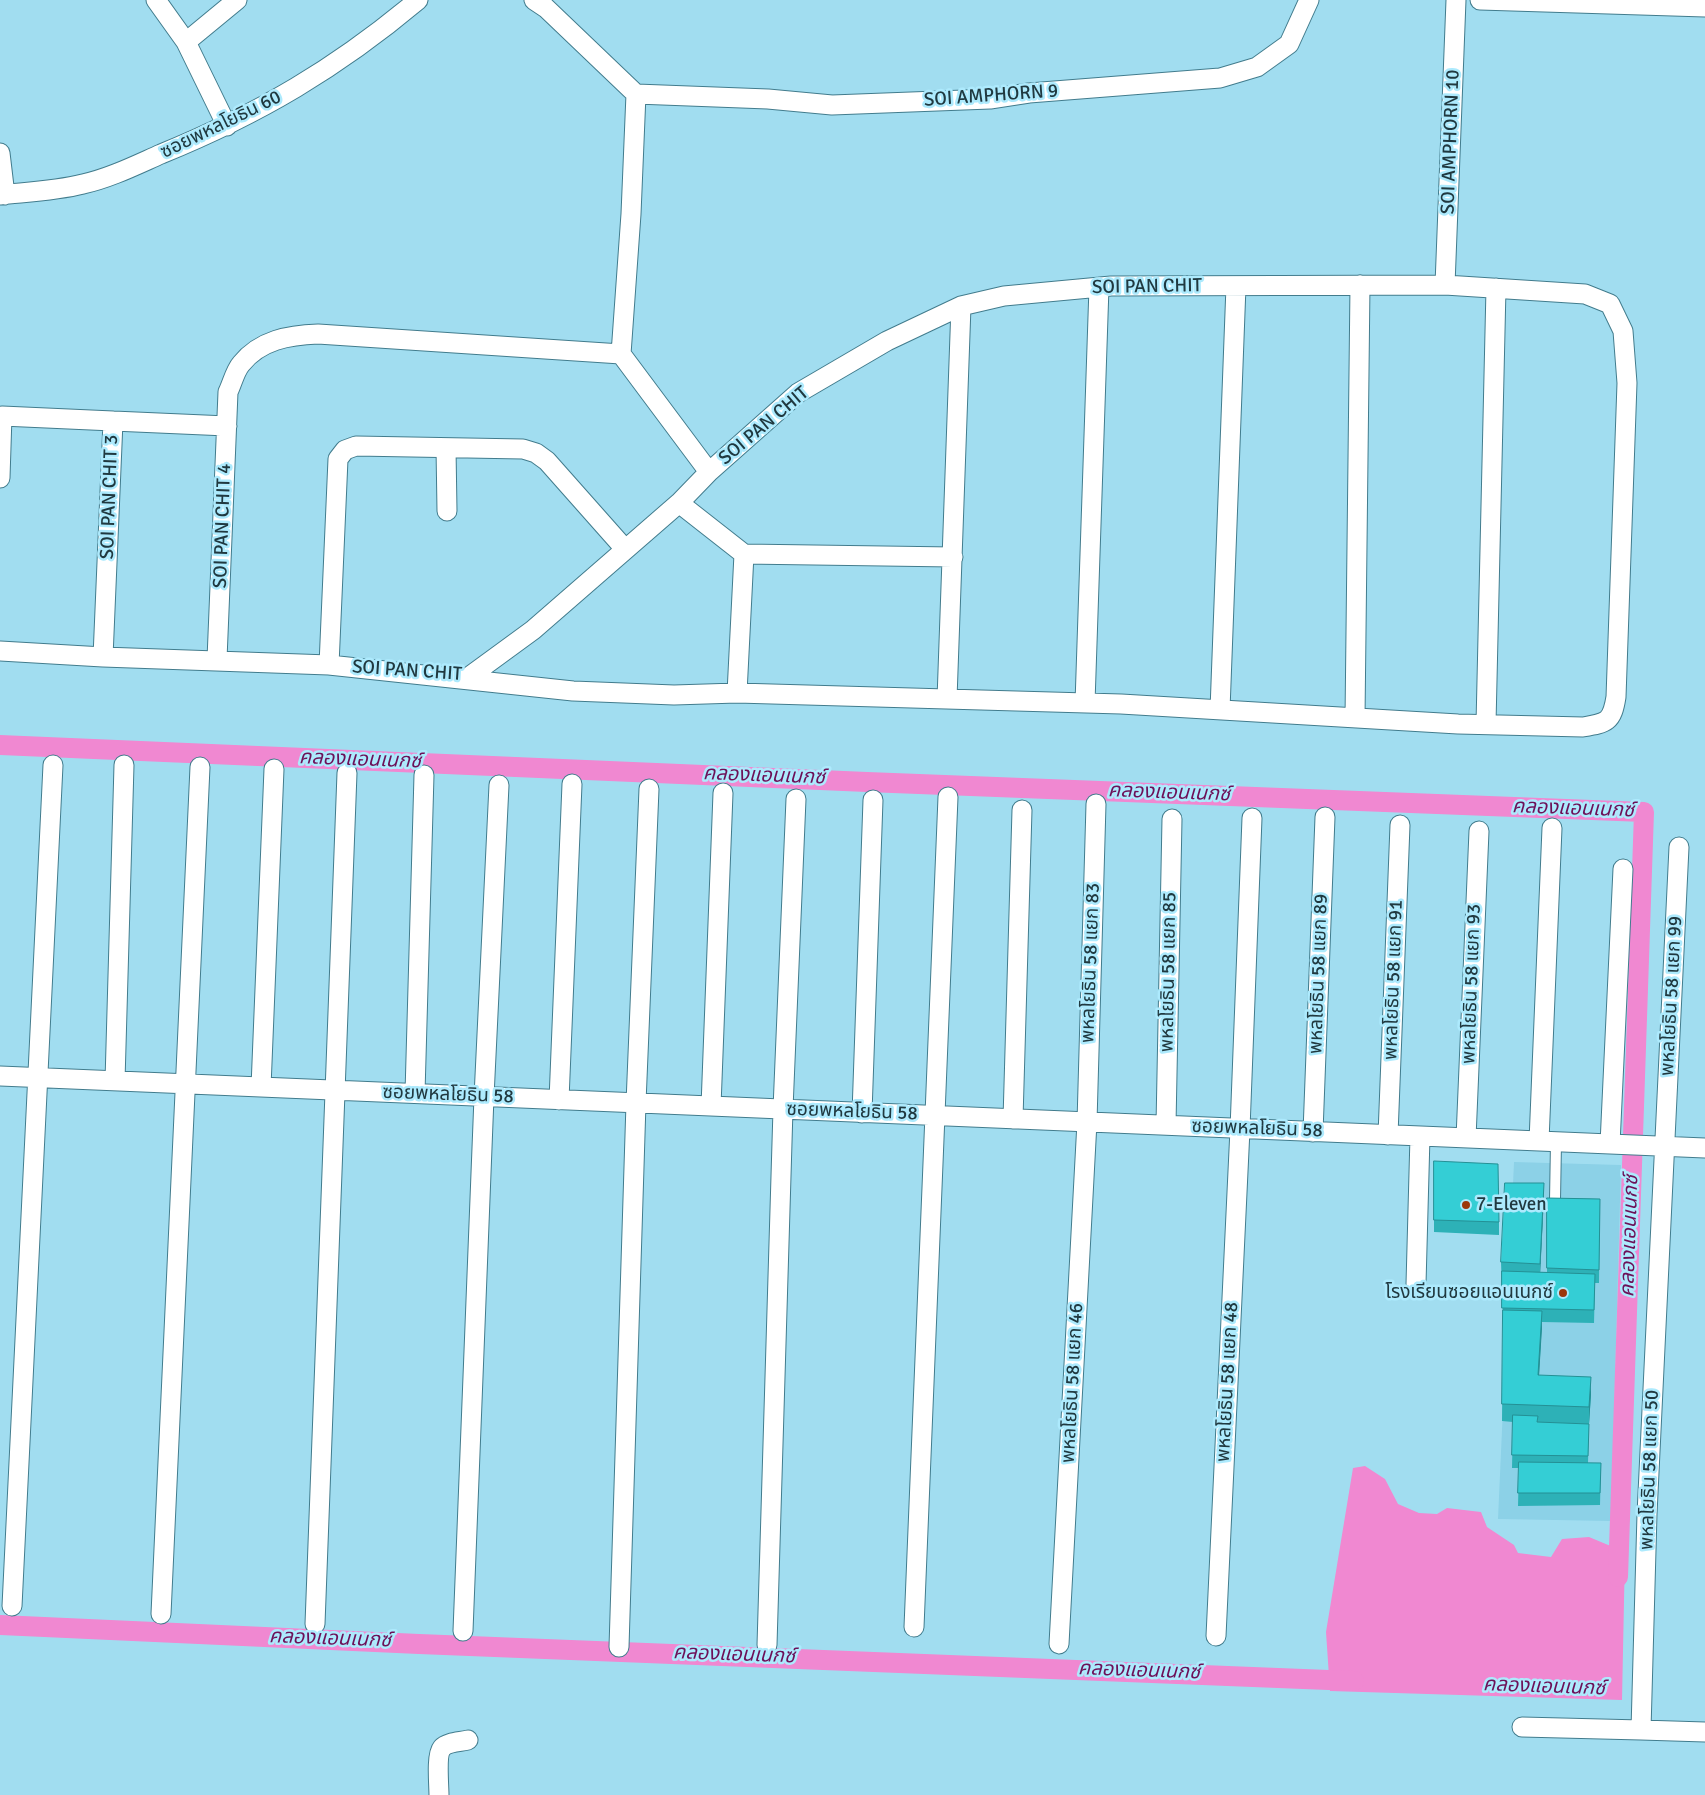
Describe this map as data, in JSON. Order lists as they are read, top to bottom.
{
  "streets": {
    "street": [
      "SOI AMPHORN 9",
      "ซอยพหลโยธิน 60",
      "SOI AMPHORN 10",
      "SOI PAN CHIT",
      "SOI PAN CHIT 3",
      "SOI PAN CHIT 4",
      "พหลโยธิน 58 แยก 83",
      "พหลโยธิน 58 แยก 85",
      "พหลโยธิน 58 แยก 89",
      "พหลโยธิน 58 แยก 91",
      "พหลโยธิน 58 แยก 93",
      "พหลโยธิน 58 แยก 99",
      "ซอยพหลโยธิน 58",
      "พหลโยธิน 58 แยก 48",
      "พหลโยธิน 58 แยก 46",
      "พหลโยธิน 58 แยก 50"
    ]
  },
  "crossings": [
    ["SOI AMPHORN 10", "SOI PAN CHIT"],
    ["SOI PAN CHIT", "SOI PAN CHIT 3"],
    ["SOI PAN CHIT", "SOI PAN CHIT 4"],
    ["SOI PAN CHIT 3", "SOI PAN CHIT 4"],
    ["พหลโยธิน 58 แยก 83", "ซอยพหลโยธิน 58"],
    ["พหลโยธิน 58 แยก 83", "พหลโยธิน 58 แยก 46"],
    ["พหลโยธิน 58 แยก 85", "ซอยพหลโยธิน 58"],
    ["พหลโยธิน 58 แยก 89", "ซอยพหลโยธิน 58"],
    ["พหลโยธิน 58 แยก 91", "ซอยพหลโยธิน 58"],
    ["พหลโยธิน 58 แยก 93", "ซอยพหลโยธิน 58"],
    ["พหลโยธิน 58 แยก 99", "ซอยพหลโยธิน 58"],
    ["พหลโยธิน 58 แยก 99", "พหลโยธิน 58 แยก 50"],
    ["ซอยพหลโยธิน 58", "พหลโยธิน 58 แยก 48"],
    ["ซอยพหลโยธิน 58", "พหลโยธิน 58 แยก 46"],
    ["ซอยพหลโยธิน 58", "พหลโยธิน 58 แยก 50"]
  ],
  "water": ["คลองแอนเนกซ์"],
  "places": ["7-Eleven", "โรงเรียนซอยแอนเนกซ์"]
}
